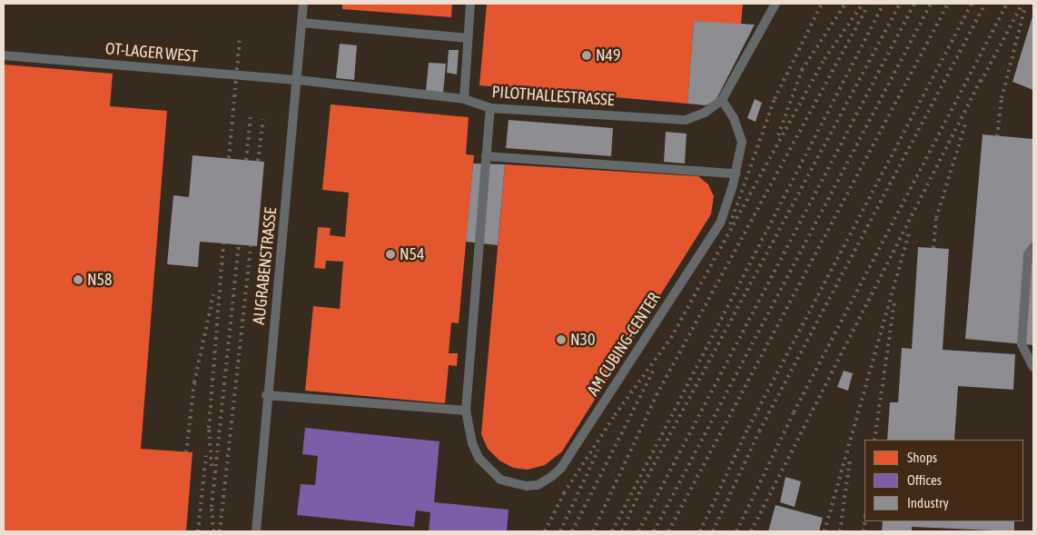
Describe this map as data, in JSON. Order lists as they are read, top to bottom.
{
  "streets": {
    "lane": [
      "OT-LAGER WEST",
      "PILOTHALLESTRASSE",
      "AUGRABENSTRASSE",
      "AM CUBING-CENTER"
    ]
  },
  "crossings": [
    ["OT-LAGER WEST", "PILOTHALLESTRASSE"],
    ["OT-LAGER WEST", "AUGRABENSTRASSE"],
    ["PILOTHALLESTRASSE", "AUGRABENSTRASSE"],
    ["PILOTHALLESTRASSE", "AM CUBING-CENTER"]
  ],
  "places": [
    "N49",
    "N54",
    "N58",
    "N30"
  ],
  "legend": ["Shops", "Offices", "Industry"]
}
